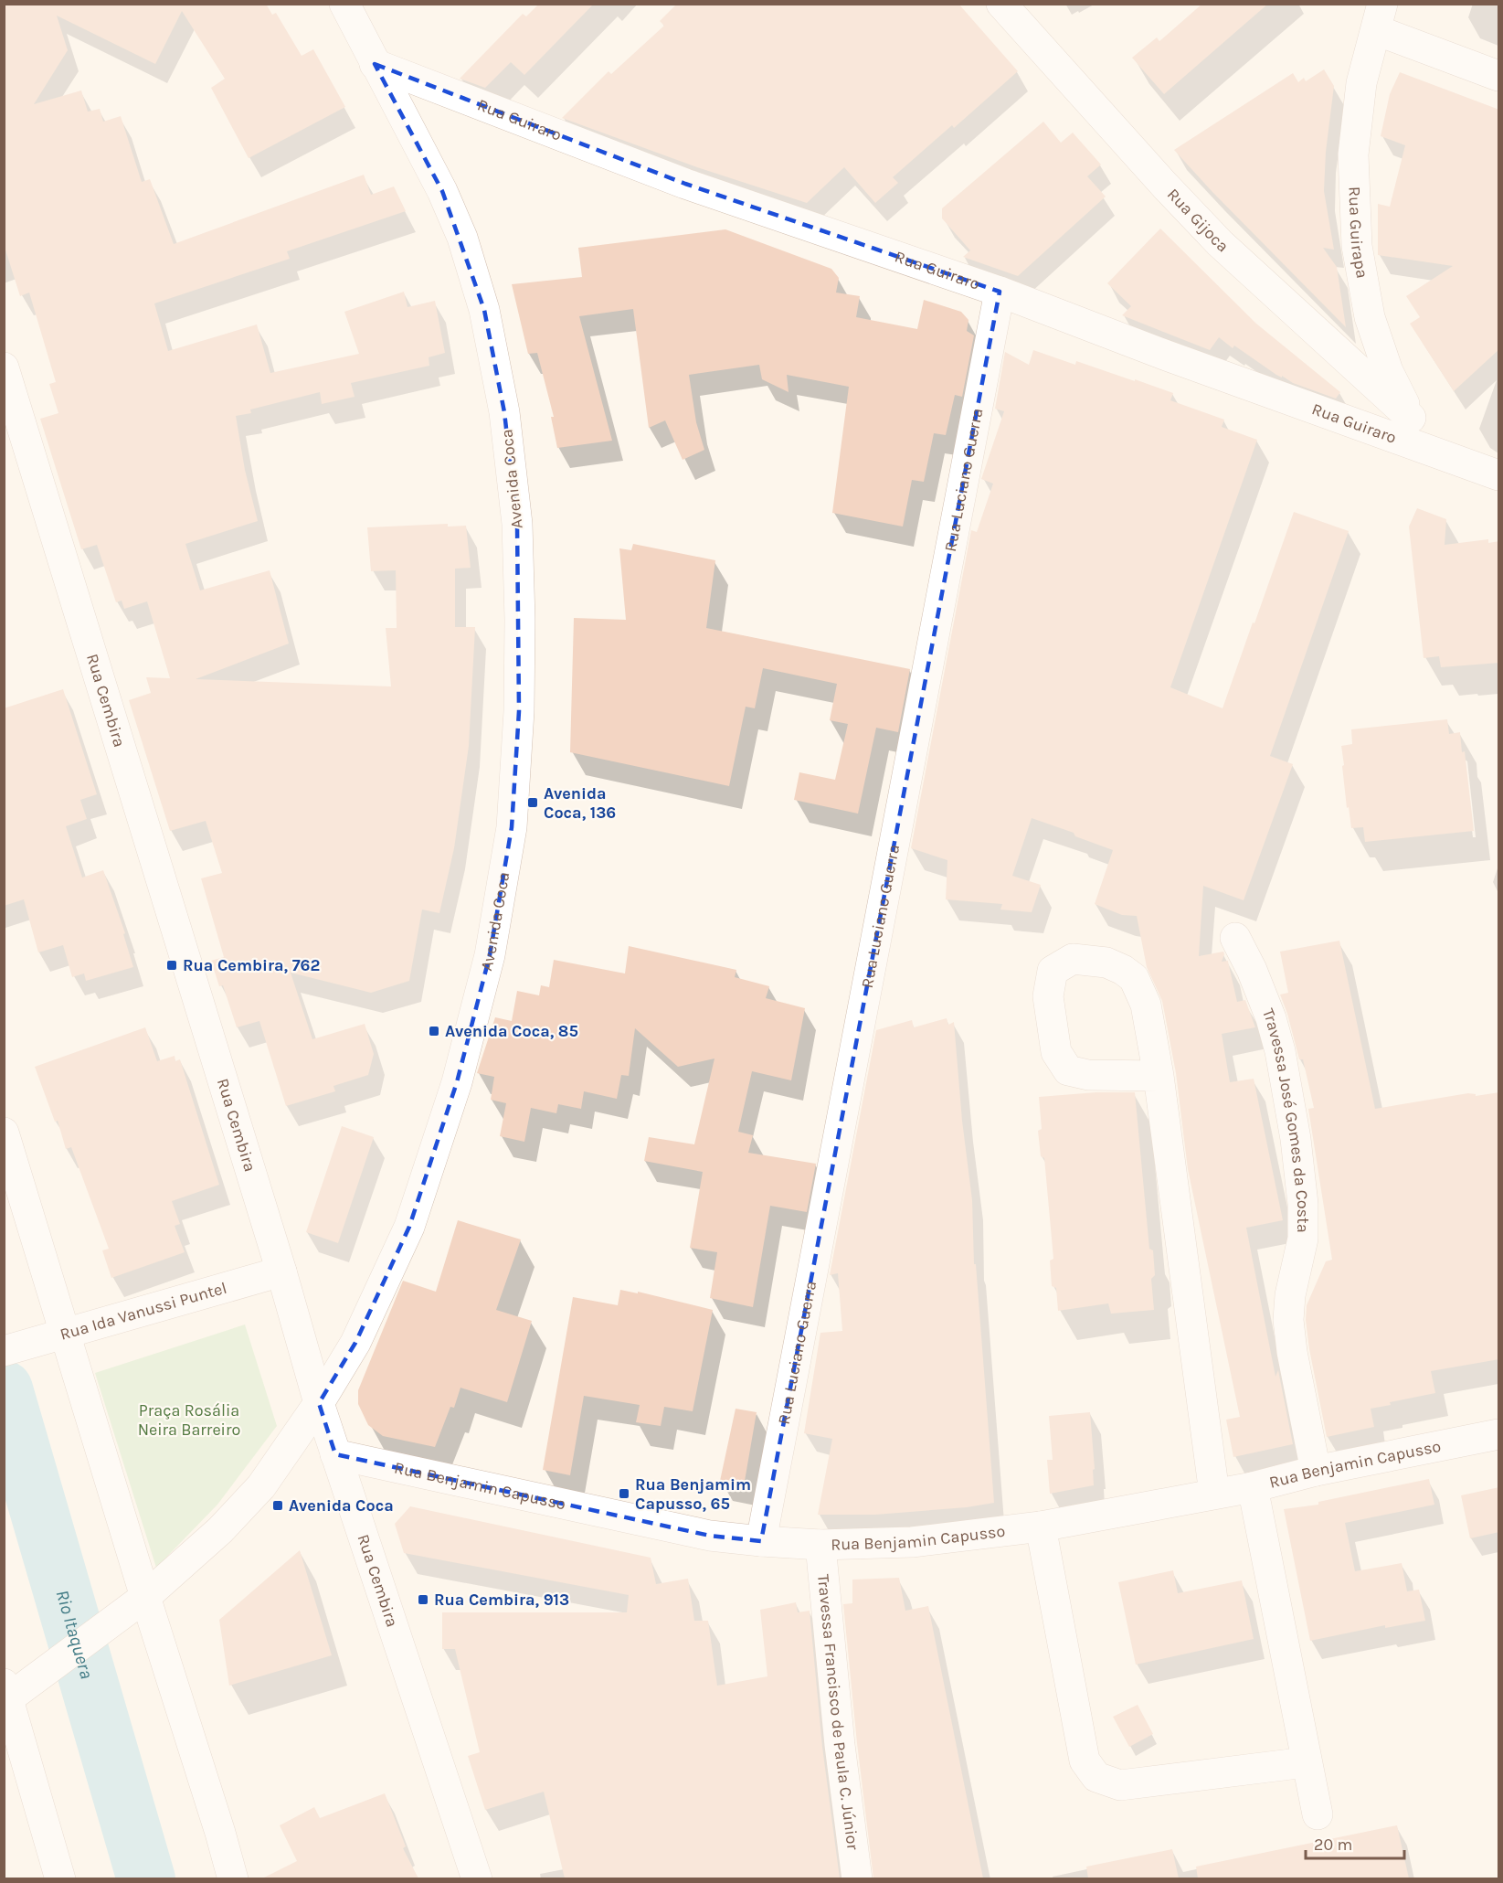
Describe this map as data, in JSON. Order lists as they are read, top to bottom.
{
  "streets": {
    "street": [
      "Rua Guiraro",
      "Rua Gijoca",
      "Rua Guirapa",
      "Avenida Coca",
      "Rua Luciano Guerra",
      "Rua Cembira",
      "Travessa José Gomes da Costa",
      "Rua Ida Vanussi Puntel",
      "Rua Benjamin Capusso",
      "Travessa Francisco de Paula C. Júnior"
    ]
  },
  "crossings": [
    ["Rua Guiraro", "Rua Guirapa"],
    ["Rua Guiraro", "Avenida Coca"],
    ["Rua Guiraro", "Rua Luciano Guerra"],
    ["Rua Gijoca", "Rua Guirapa"],
    ["Avenida Coca", "Rua Cembira"],
    ["Rua Luciano Guerra", "Rua Benjamin Capusso"],
    ["Rua Cembira", "Rua Ida Vanussi Puntel"],
    ["Rua Cembira", "Rua Benjamin Capusso"],
    ["Travessa José Gomes da Costa", "Rua Benjamin Capusso"],
    ["Rua Benjamin Capusso", "Travessa Francisco de Paula C. Júnior"]
  ],
  "water": ["Rio Itaquera"],
  "parks": ["Praça Rosália Neira Barreiro"],
  "places": {
    "transit": [
      "Avenida Coca, 136",
      "Rua Cembira, 762",
      "Avenida Coca, 85",
      "Rua Benjamim Capusso, 65",
      "Avenida Coca",
      "Rua Cembira, 913"
    ]
  },
  "scale_bar": "20 m"
}
